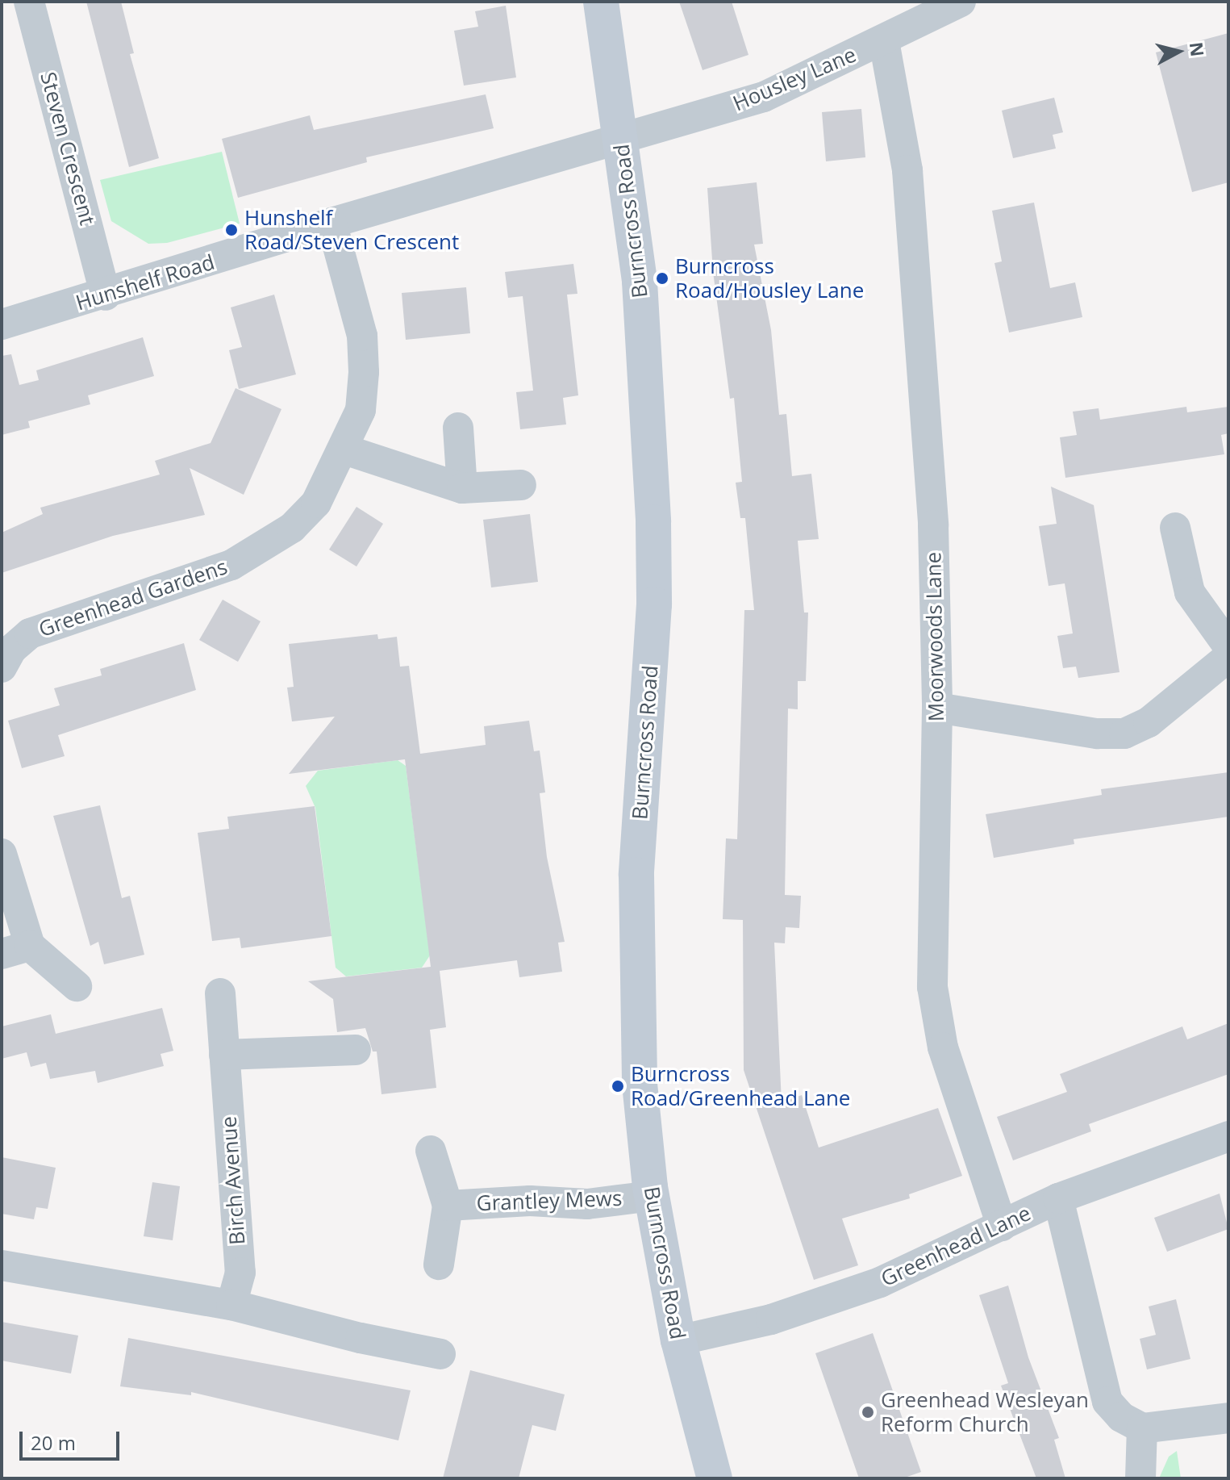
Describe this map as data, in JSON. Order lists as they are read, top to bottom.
{
  "streets": {
    "main road": ["Burncross Road"],
    "street": [
      "Housley Lane",
      "Steven Crescent",
      "Hunshelf Road",
      "Greenhead Gardens",
      "Moorwoods Lane",
      "Birch Avenue",
      "Grantley Mews",
      "Greenhead Lane"
    ]
  },
  "crossings": [
    ["Housley Lane", "Burncross Road"],
    ["Housley Lane", "Hunshelf Road"],
    ["Housley Lane", "Moorwoods Lane"],
    ["Steven Crescent", "Hunshelf Road"],
    ["Burncross Road", "Hunshelf Road"],
    ["Burncross Road", "Grantley Mews"],
    ["Burncross Road", "Greenhead Lane"],
    ["Hunshelf Road", "Greenhead Gardens"],
    ["Moorwoods Lane", "Greenhead Lane"]
  ],
  "places": [
    "Hunshelf Road/Steven Crescent",
    "Burncross Road/Housley Lane",
    "Burncross Road/Greenhead Lane",
    "Greenhead Wesleyan Reform Church"
  ],
  "scale_bar": "20 m",
  "north": "right"
}
